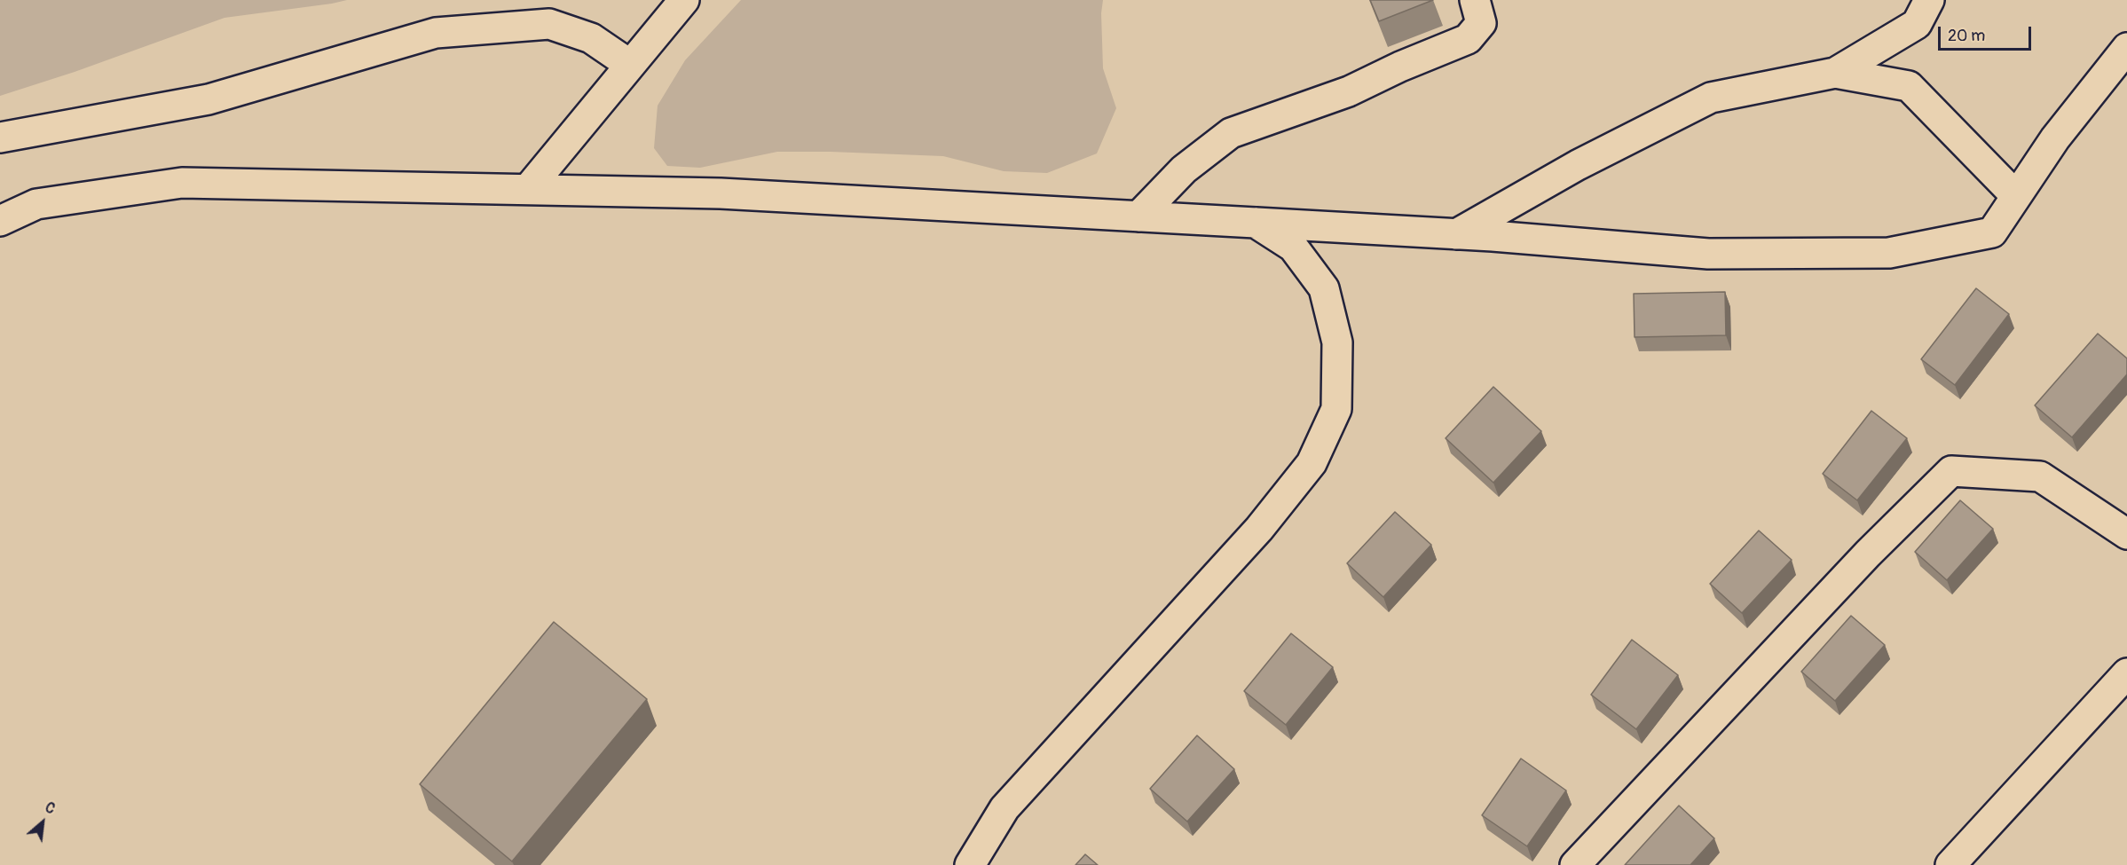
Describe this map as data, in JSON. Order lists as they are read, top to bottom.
{
  "scale_bar": "20 m",
  "north": "top right"
}
